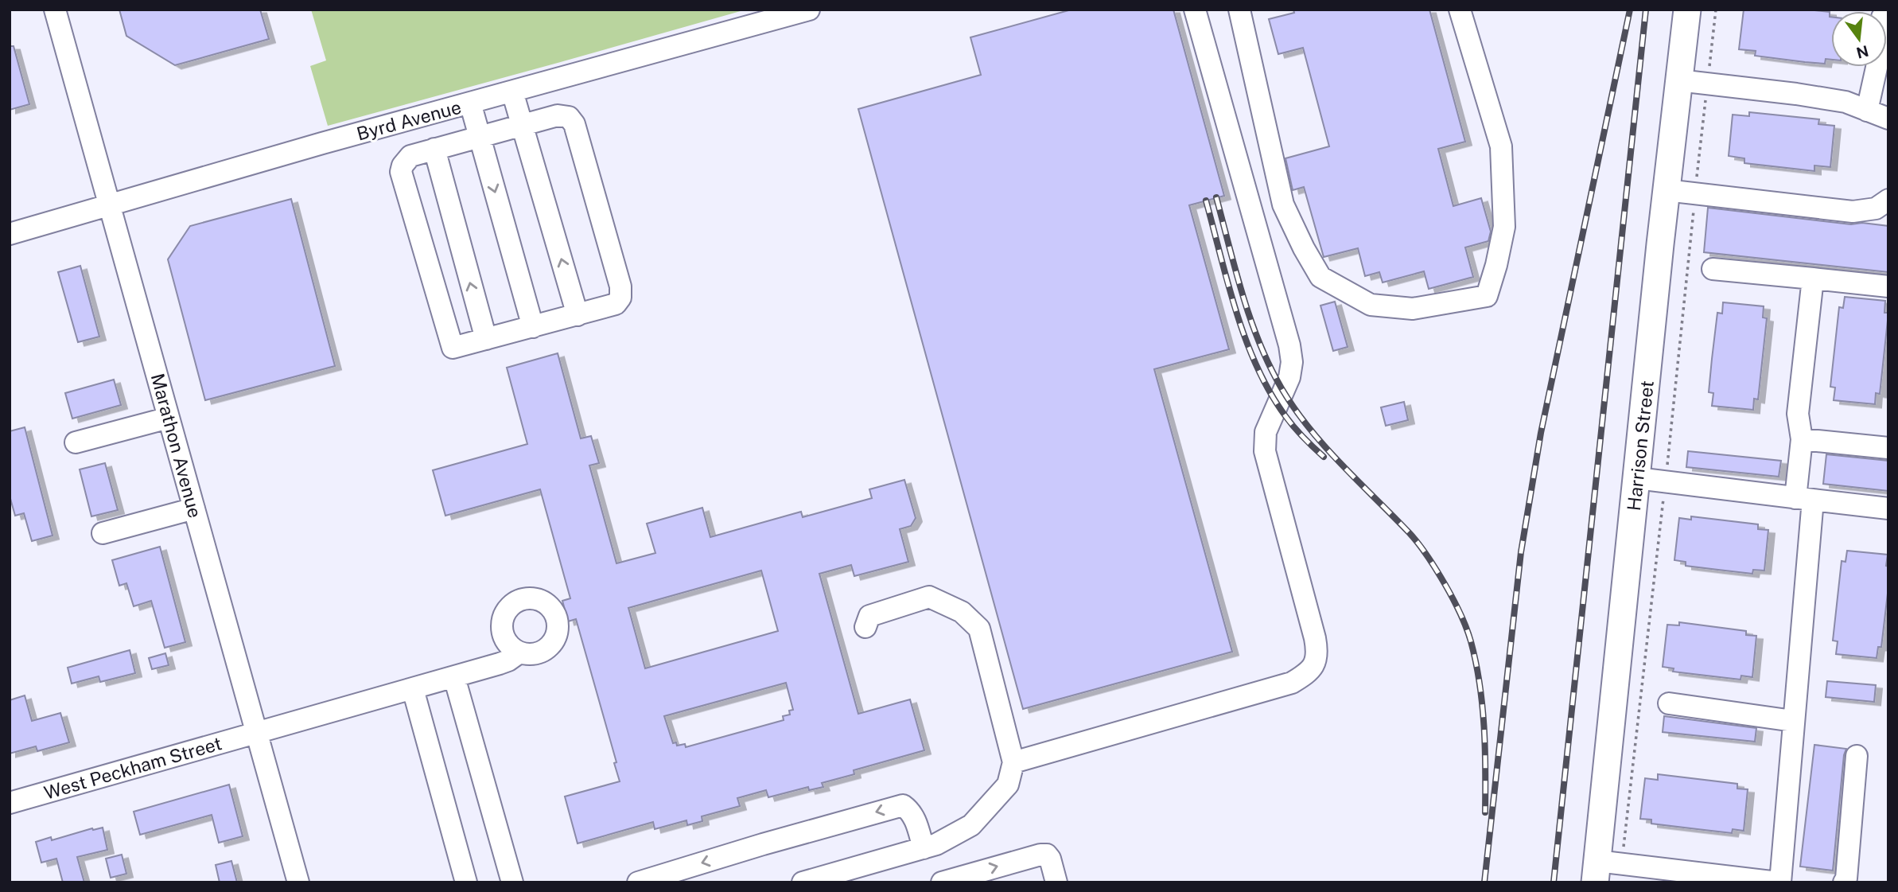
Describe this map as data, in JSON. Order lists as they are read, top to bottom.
{
  "streets": {
    "main road": ["Harrison Street"],
    "street": ["Byrd Avenue", "Marathon Avenue", "West Peckham Street"]
  },
  "crossings": [
    ["Byrd Avenue", "Marathon Avenue"],
    ["Marathon Avenue", "West Peckham Street"]
  ],
  "north": "bottom"
}
